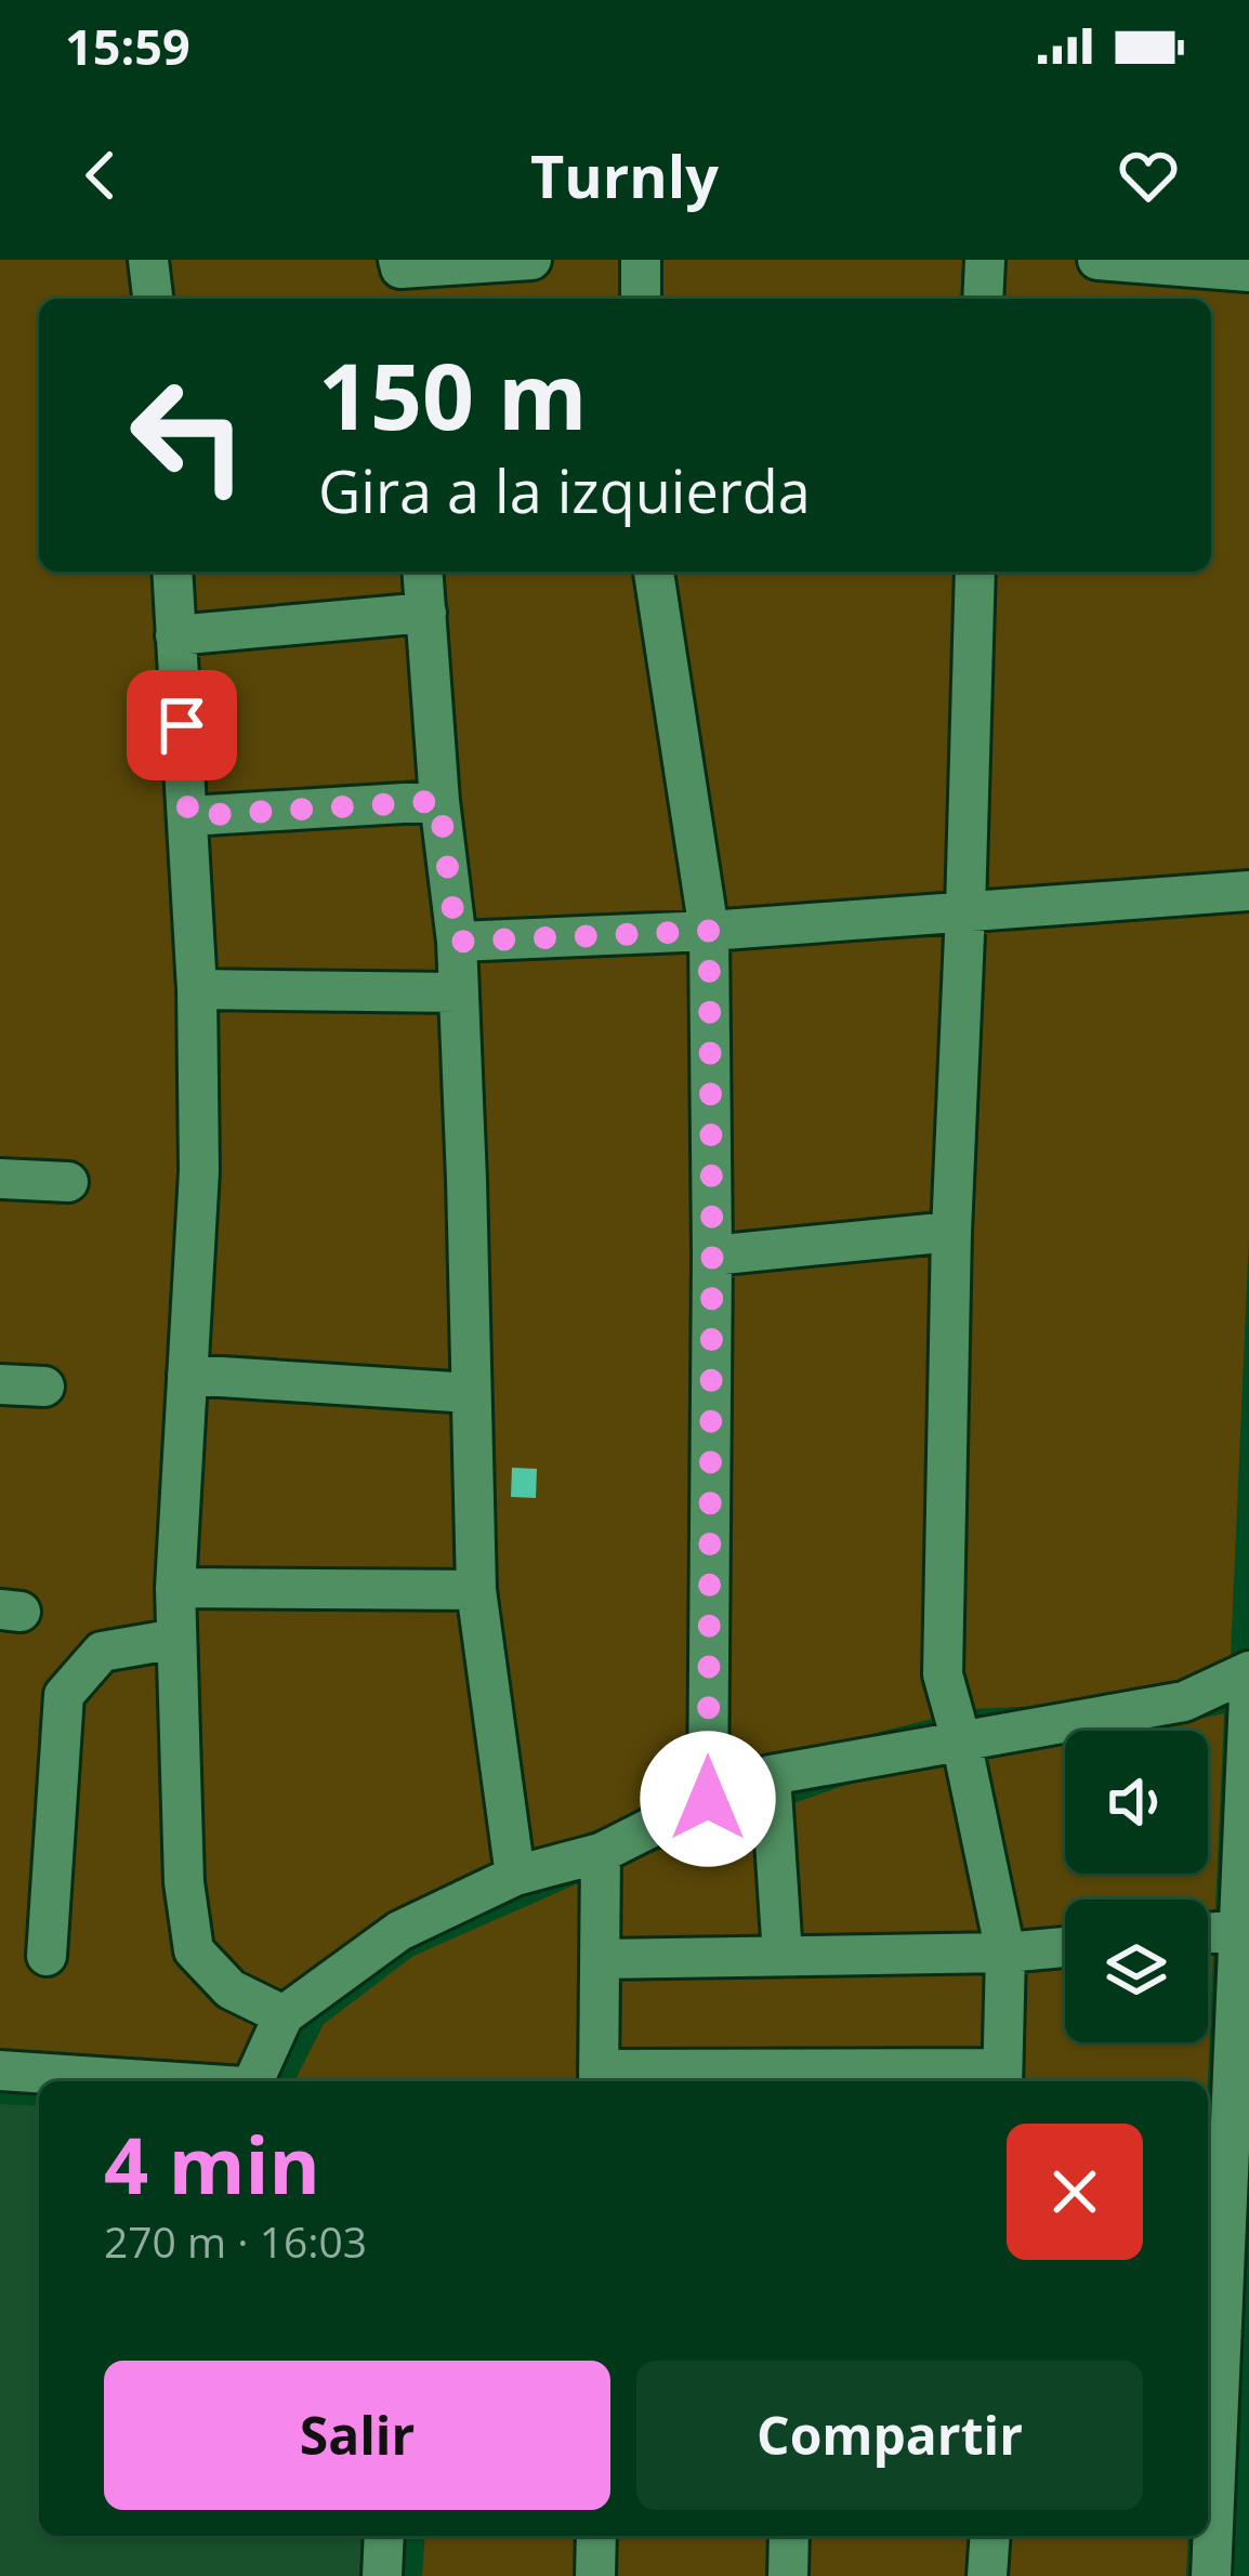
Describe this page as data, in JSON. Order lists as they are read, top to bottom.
{
  "page": {
    "status": "15:59",
    "header": "Turnly",
    "turn": ["150 m", "Gira a la izquierda"],
    "heading": ["4 min", "270 m · 16:03"],
    "buttons": ["Salir", "Compartir"]
  }
}
